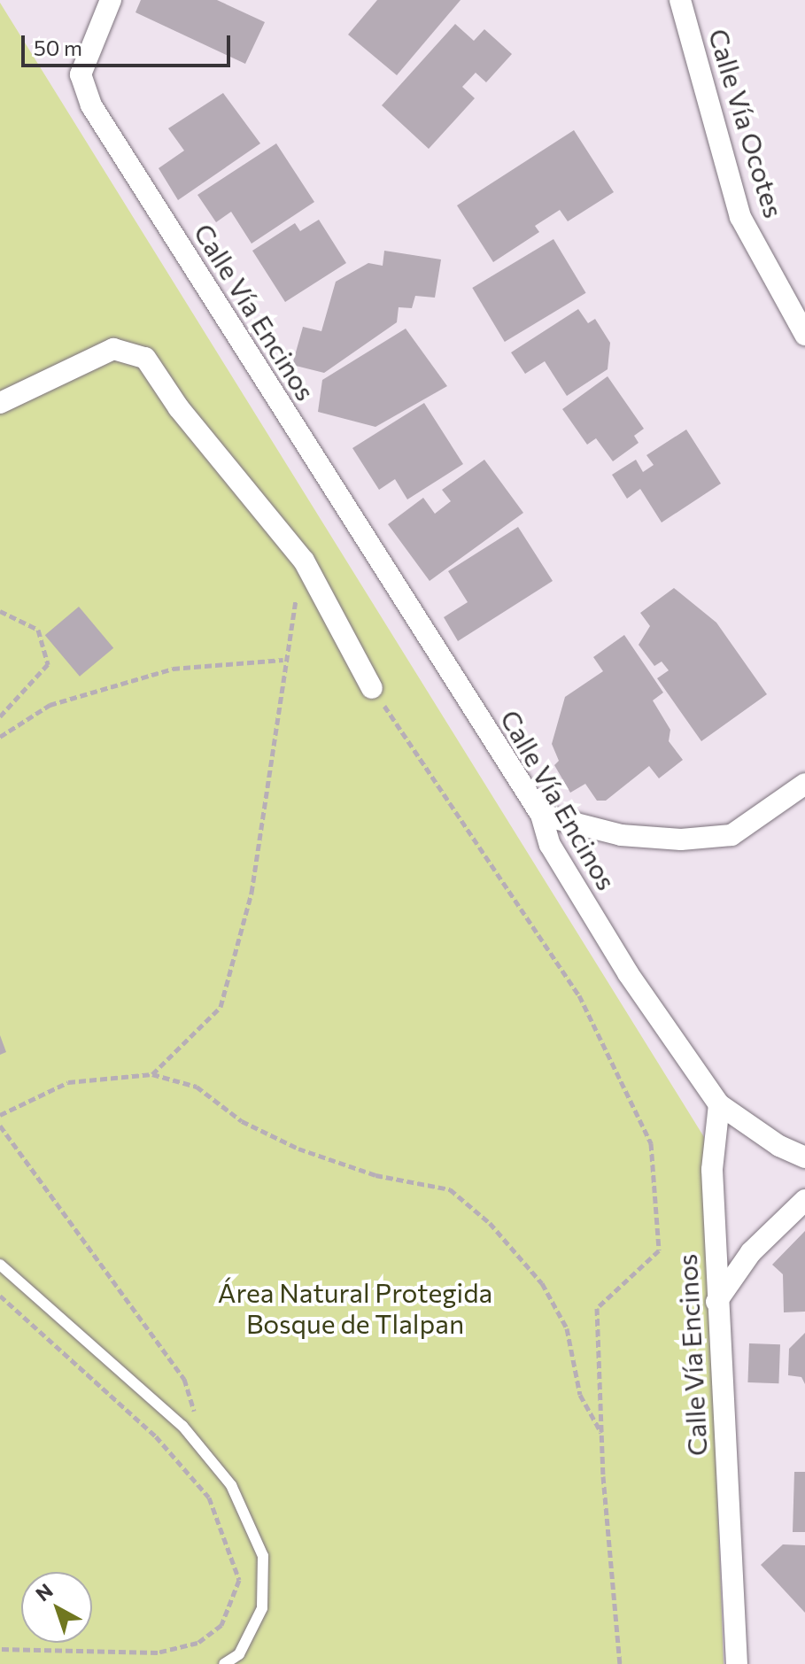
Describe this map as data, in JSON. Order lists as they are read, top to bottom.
{
  "streets": {
    "street": ["Calle Vía Ocotes", "Calle Vía Encinos"]
  },
  "parks": ["Área Natural Protegida Bosque de Tlalpan"],
  "scale_bar": "50 m",
  "north": "top left"
}
